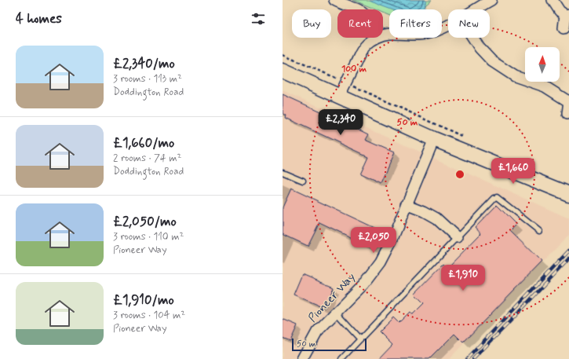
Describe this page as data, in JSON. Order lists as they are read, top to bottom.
{
  "streets": {
    "street": ["Pioneer Way"]
  },
  "scale_bar": "50 m",
  "north": "top",
  "page": {
    "heading": "4 homes",
    "chip": [
      "Buy",
      "Rent",
      "Filters",
      "New"
    ],
    "list": [
      {
        "name": "£2,340/mo",
        "note": "3 rooms · 113 m² · Doddington Road"
      },
      {
        "name": "£1,660/mo",
        "note": "2 rooms · 74 m² · Doddington Road"
      },
      {
        "name": "£2,050/mo",
        "note": "3 rooms · 110 m² · Pioneer Way"
      },
      {
        "name": "£1,910/mo",
        "note": "3 rooms · 104 m² · Pioneer Way"
      }
    ],
    "price": [
      "£2,340",
      "£1,660",
      "£2,050",
      "£1,910"
    ],
    "scale": "50 m"
  },
  "rings": ["100 m", "50 m"]
}
